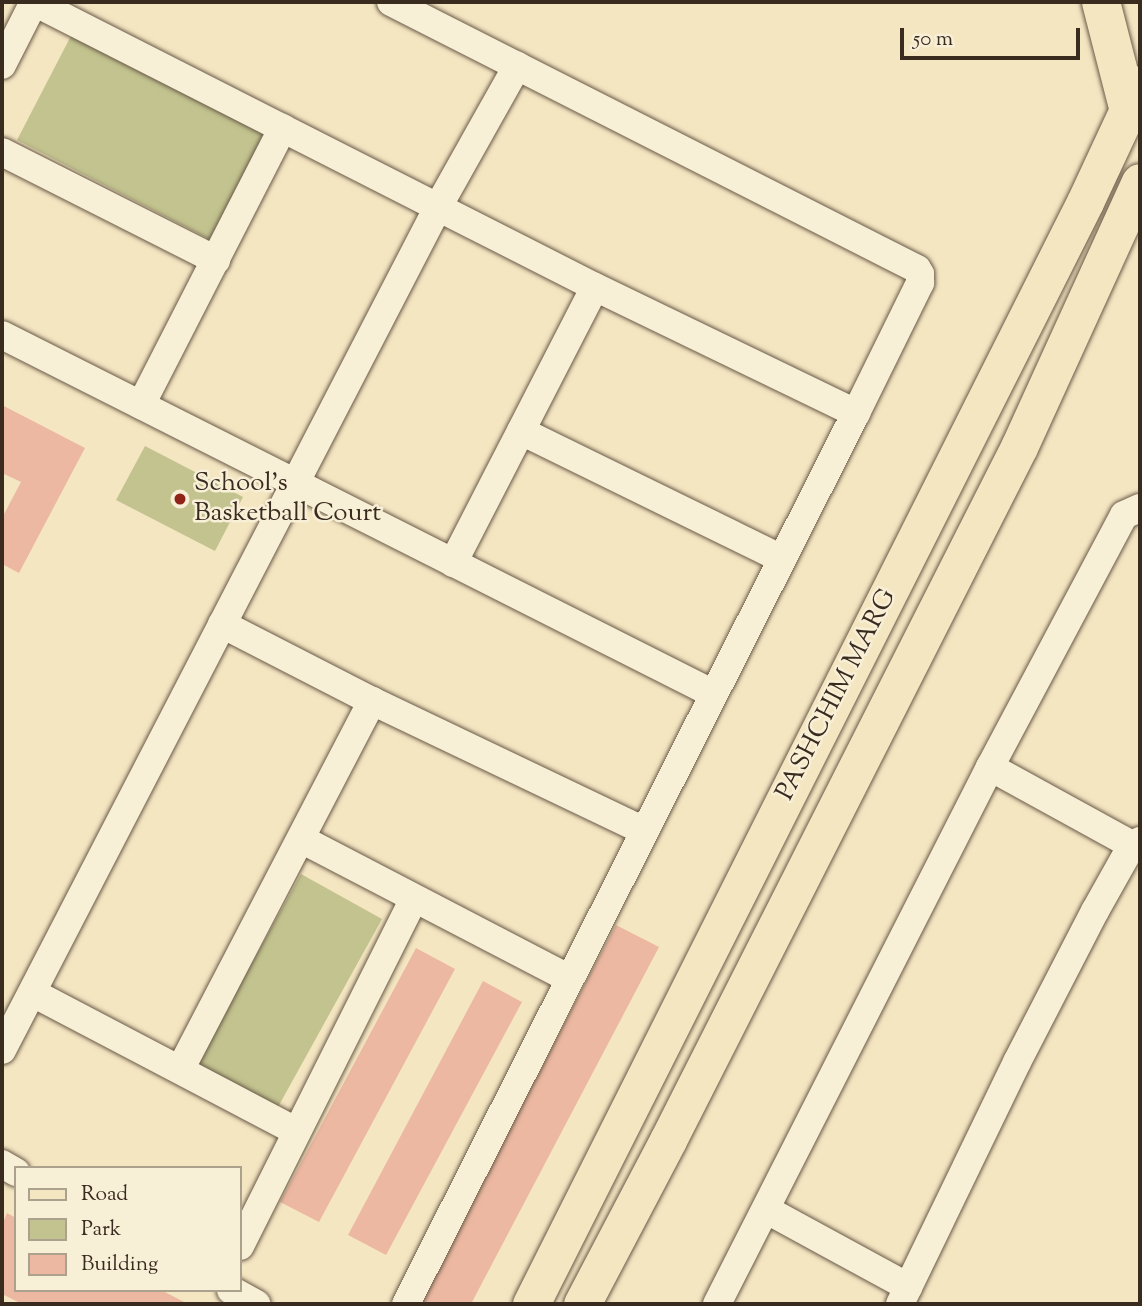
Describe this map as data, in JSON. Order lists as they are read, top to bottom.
{
  "streets": {
    "main road": ["PASHCHIM MARG"]
  },
  "places": ["School's Basketball Court"],
  "legend": ["Road", "Park", "Building"],
  "scale_bar": "50 m"
}
